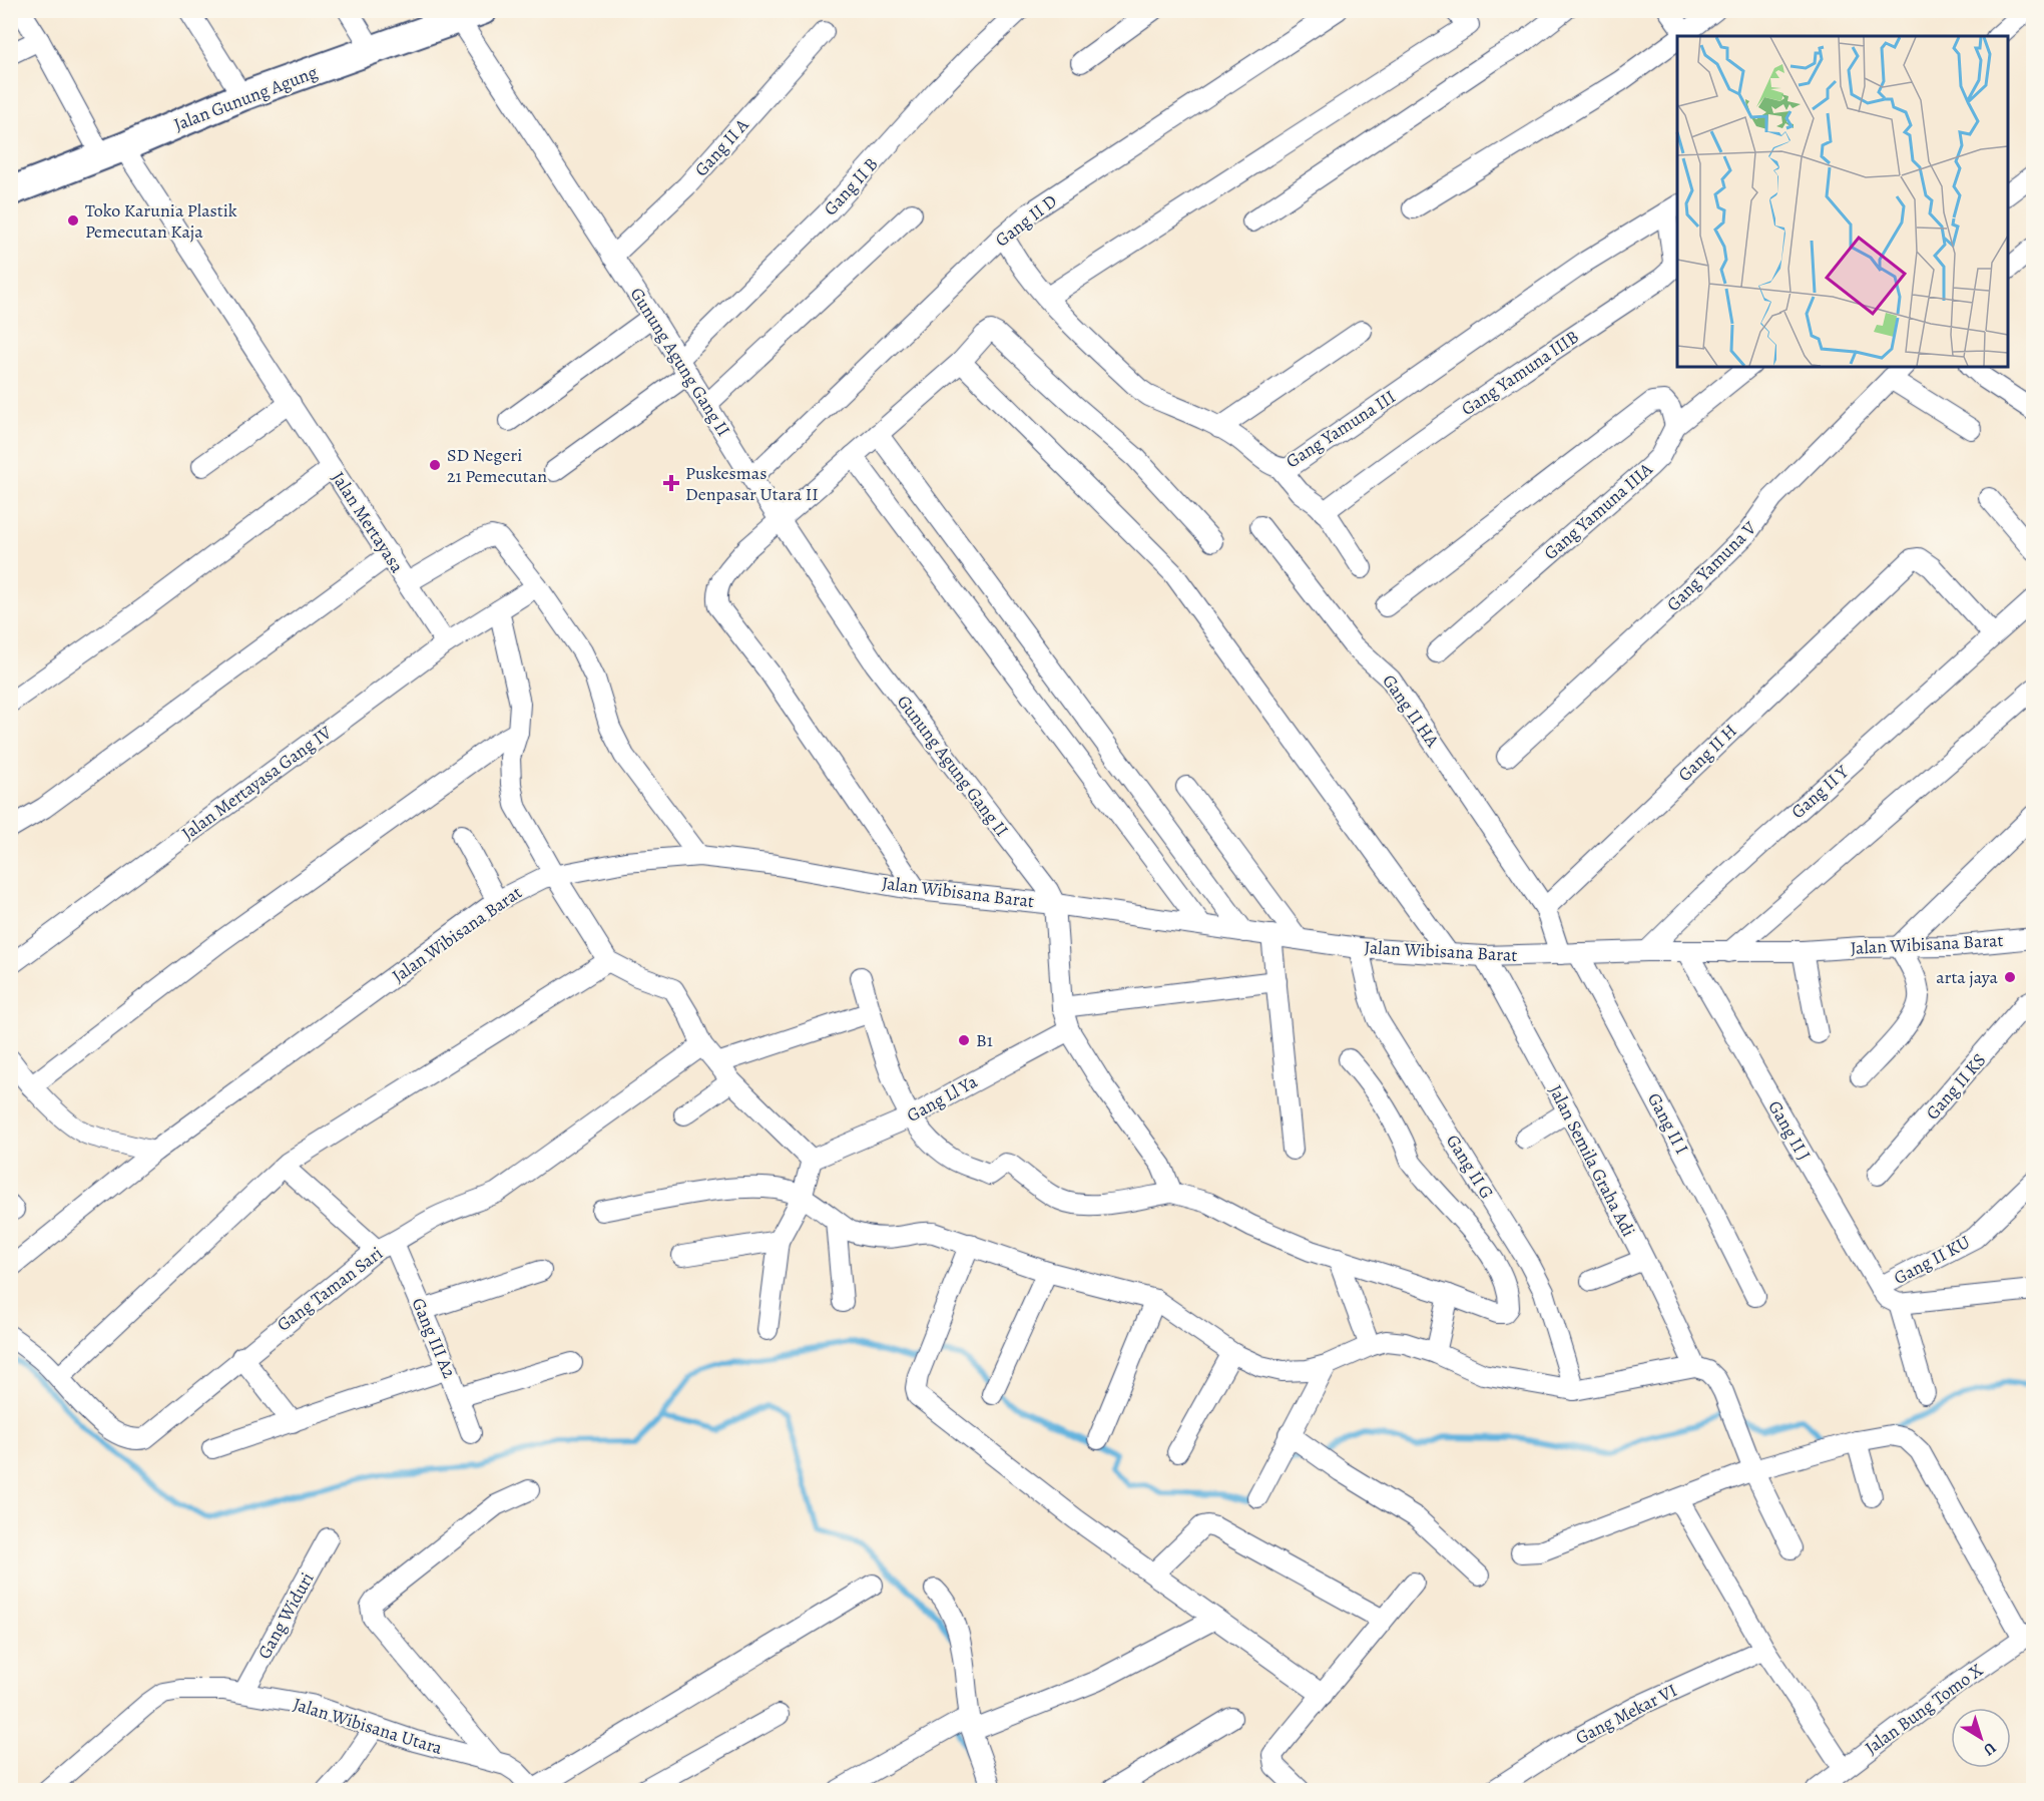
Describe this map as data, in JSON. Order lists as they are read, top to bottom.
{
  "streets": {
    "main road": ["Jalan Gunung Agung"],
    "street": [
      "Gang II A",
      "Gang II B",
      "Gang II D",
      "Gunung Agung Gang II",
      "Gang Yamuna IIIB",
      "Gang Yamuna III",
      "Gang Yamuna IIIA",
      "Jalan Mertayasa",
      "Gang Yamuna V",
      "Gang II HA",
      "Gang II H",
      "Jalan Mertayasa Gang IV",
      "Gang II Y",
      "Jalan Wibisana Barat",
      "Gang II KS",
      "Gang Ll Ya",
      "Gang II I",
      "Gang II J",
      "Jalan Semila Graha Adi",
      "Gang II G",
      "Gang II KU",
      "Gang Taman Sari",
      "Gang III A2",
      "Gang Widuri",
      "Jalan Bung Tomo X",
      "Gang Mekar VI",
      "Jalan Wibisana Utara"
    ]
  },
  "crossings": [
    ["Jalan Gunung Agung", "Gunung Agung Gang II"],
    ["Jalan Gunung Agung", "Jalan Mertayasa"],
    ["Gang II A", "Gunung Agung Gang II"],
    ["Gang II B", "Gunung Agung Gang II"],
    ["Gang II D", "Gunung Agung Gang II"],
    ["Gang II D", "Gang Yamuna III"],
    ["Gunung Agung Gang II", "Jalan Wibisana Barat"],
    ["Gang Yamuna IIIB", "Gang Yamuna III"],
    ["Jalan Mertayasa", "Jalan Mertayasa Gang IV"],
    ["Jalan Mertayasa", "Jalan Wibisana Barat"],
    ["Gang II HA", "Gang II H"],
    ["Gang II H", "Gang II Y"],
    ["Gang II Y", "Jalan Wibisana Barat"],
    ["Jalan Wibisana Barat", "Gang II I"],
    ["Jalan Wibisana Barat", "Gang II J"],
    ["Jalan Wibisana Barat", "Jalan Semila Graha Adi"],
    ["Jalan Wibisana Barat", "Gang II G"],
    ["Gang II J", "Gang II KU"],
    ["Gang Taman Sari", "Gang III A2"],
    ["Gang Widuri", "Jalan Wibisana Utara"]
  ],
  "places": {
    "other": [
      "Toko Karunia Plastik Pemecutan Kaja",
      "SD Negeri 21 Pemecutan",
      "arta jaya",
      "B1"
    ],
    "health": ["Puskesmas Denpasar Utara II"]
  },
  "north": "bottom right"
}
